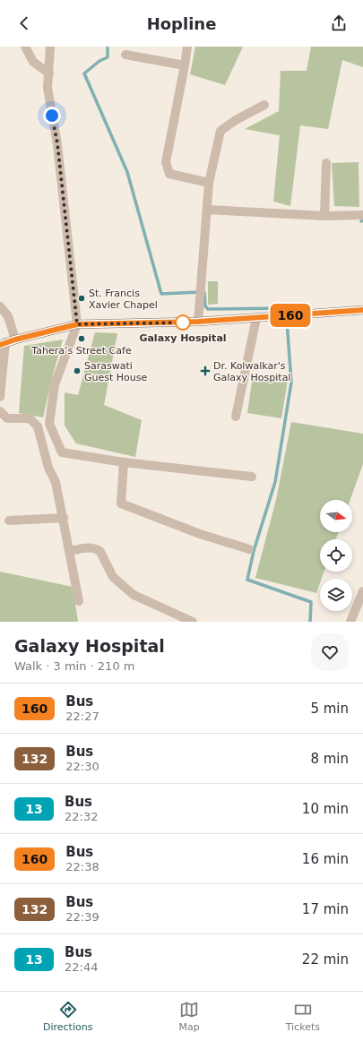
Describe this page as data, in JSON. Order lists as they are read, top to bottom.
{
  "places": {
    "other": [
      "St. Francis Xavier Chapel",
      "Galaxy Hospital",
      "Tahera’s Street Cafe",
      "Saraswati Guest House"
    ],
    "health": ["Dr. Kolwalkar's Galaxy Hospital"]
  },
  "lines": ["bus line 160"],
  "north": "right",
  "page": {
    "header": "Hopline",
    "on_map": "160",
    "heading": ["Galaxy Hospital", "Walk · 3 min · 210 m"],
    "list": [
      {
        "mark": "160",
        "name": "Bus",
        "note": "22:27",
        "value": "5 min"
      },
      {
        "mark": "132",
        "name": "Bus",
        "note": "22:30",
        "value": "8 min"
      },
      {
        "mark": "13",
        "name": "Bus",
        "note": "22:32",
        "value": "10 min"
      },
      {
        "mark": "160",
        "name": "Bus",
        "note": "22:38",
        "value": "16 min"
      },
      {
        "mark": "132",
        "name": "Bus",
        "note": "22:39",
        "value": "17 min"
      },
      {
        "mark": "13",
        "name": "Bus",
        "note": "22:44",
        "value": "22 min"
      }
    ],
    "tabs": ["Directions", "Map", "Tickets"]
  }
}
